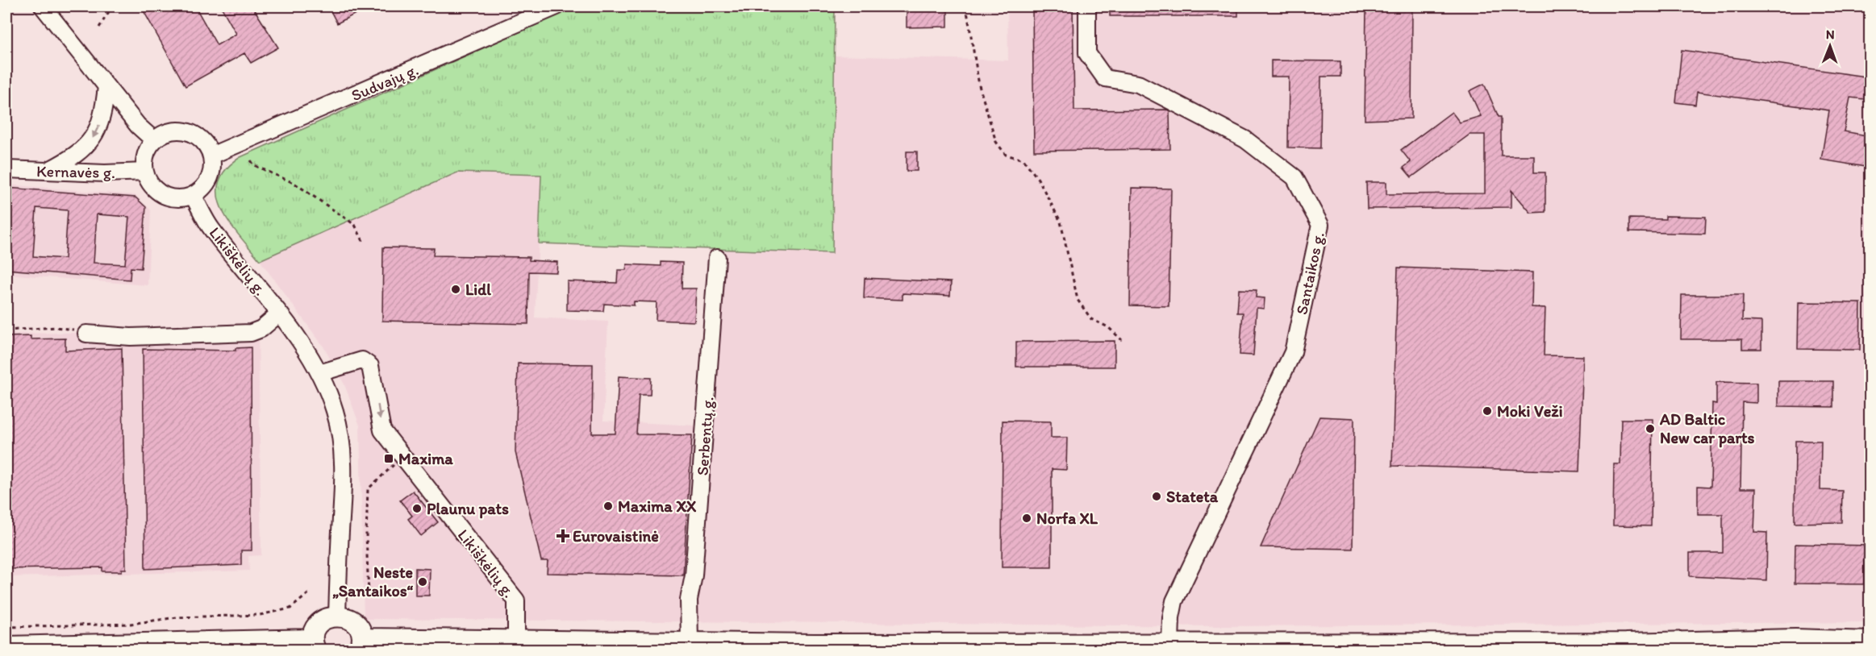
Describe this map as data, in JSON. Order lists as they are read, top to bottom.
{
  "streets": {
    "street": [
      "Sudvajų g.",
      "Kernavės g.",
      "Likiškėlių g.",
      "Santaikos g.",
      "Serbentų g."
    ]
  },
  "crossings": [
    ["Sudvajų g.", "Kernavės g."],
    ["Sudvajų g.", "Likiškėlių g."],
    ["Kernavės g.", "Likiškėlių g."]
  ],
  "one_way": ["Likiškėlių g."],
  "places": {
    "other": [
      "Lidl",
      "Moki Veži",
      "AD Baltic New car parts",
      "Stateta",
      "Maxima XX",
      "Plaunu pats",
      "Norfa XL",
      "Neste „Santaikos“"
    ],
    "transit": ["Maxima"],
    "health": ["Eurovaistinė"]
  },
  "north": "top"
}
